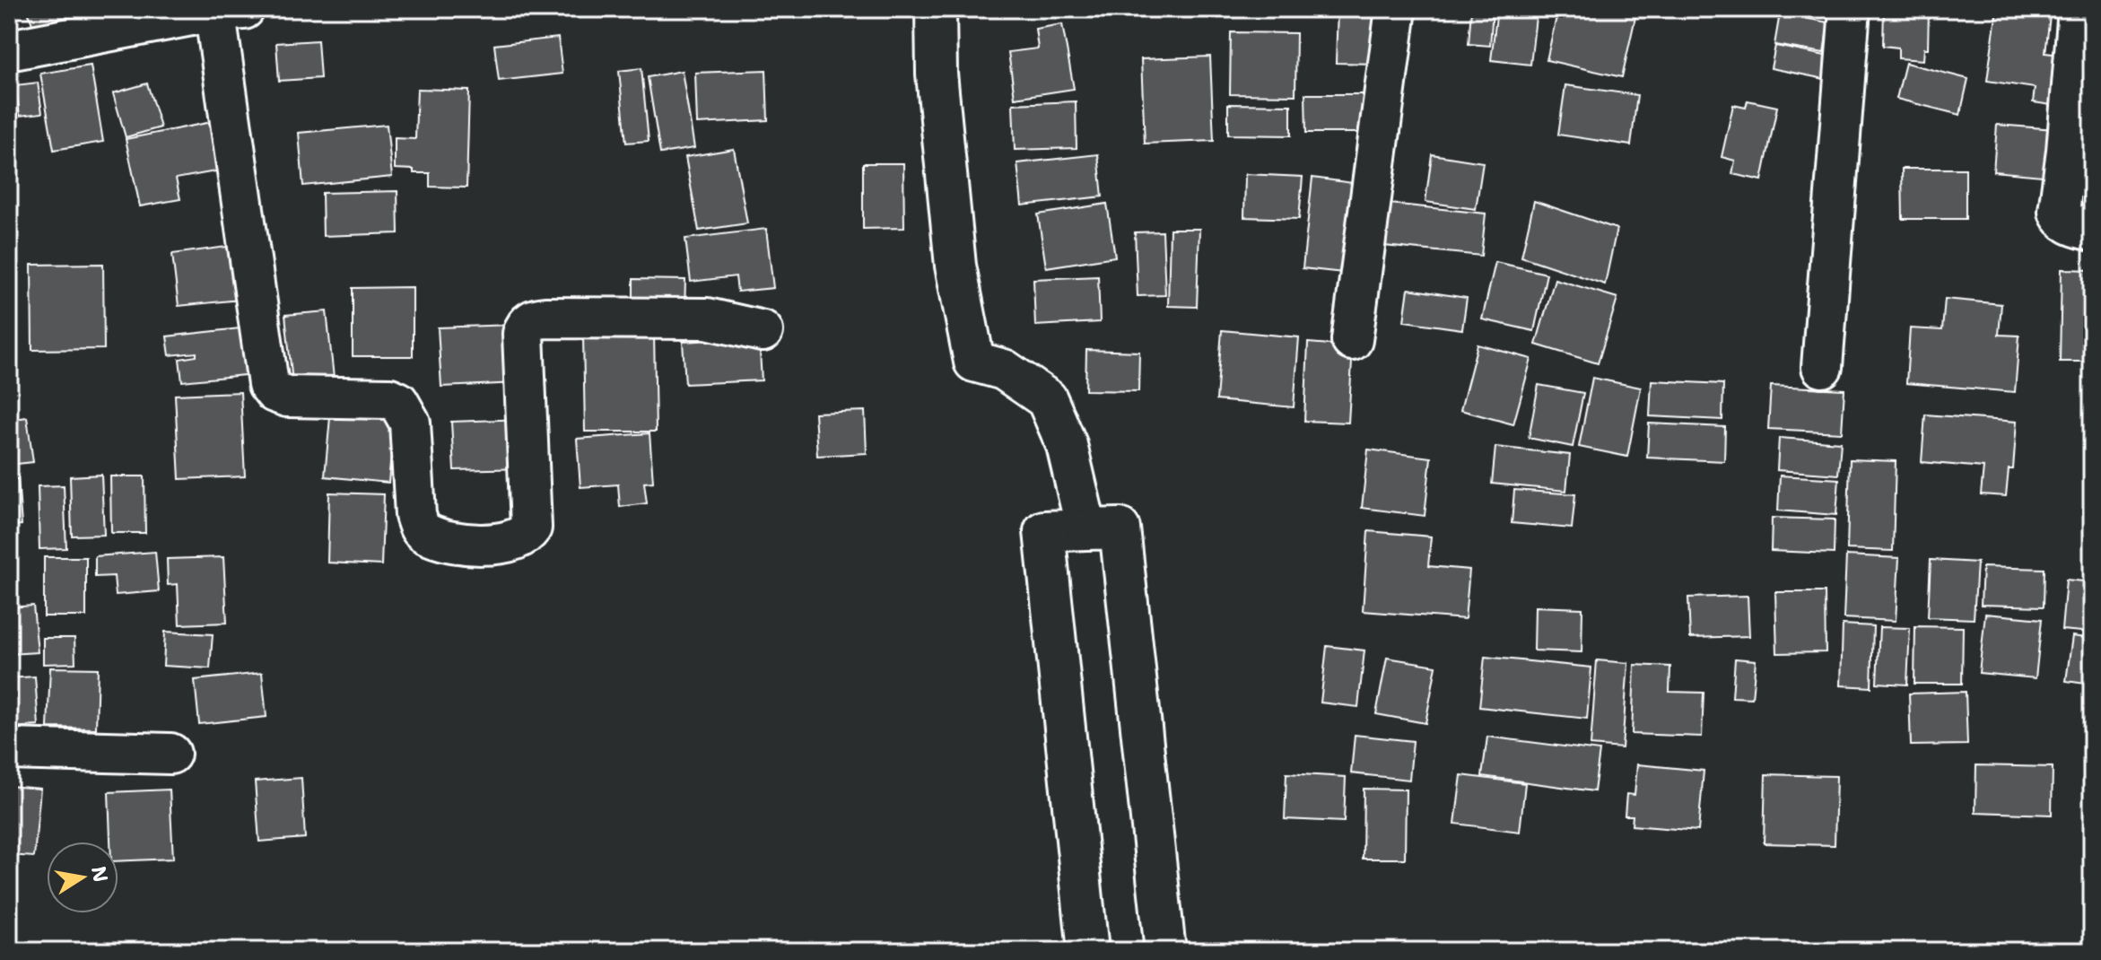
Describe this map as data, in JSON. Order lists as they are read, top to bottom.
{
  "north": "right"
}
